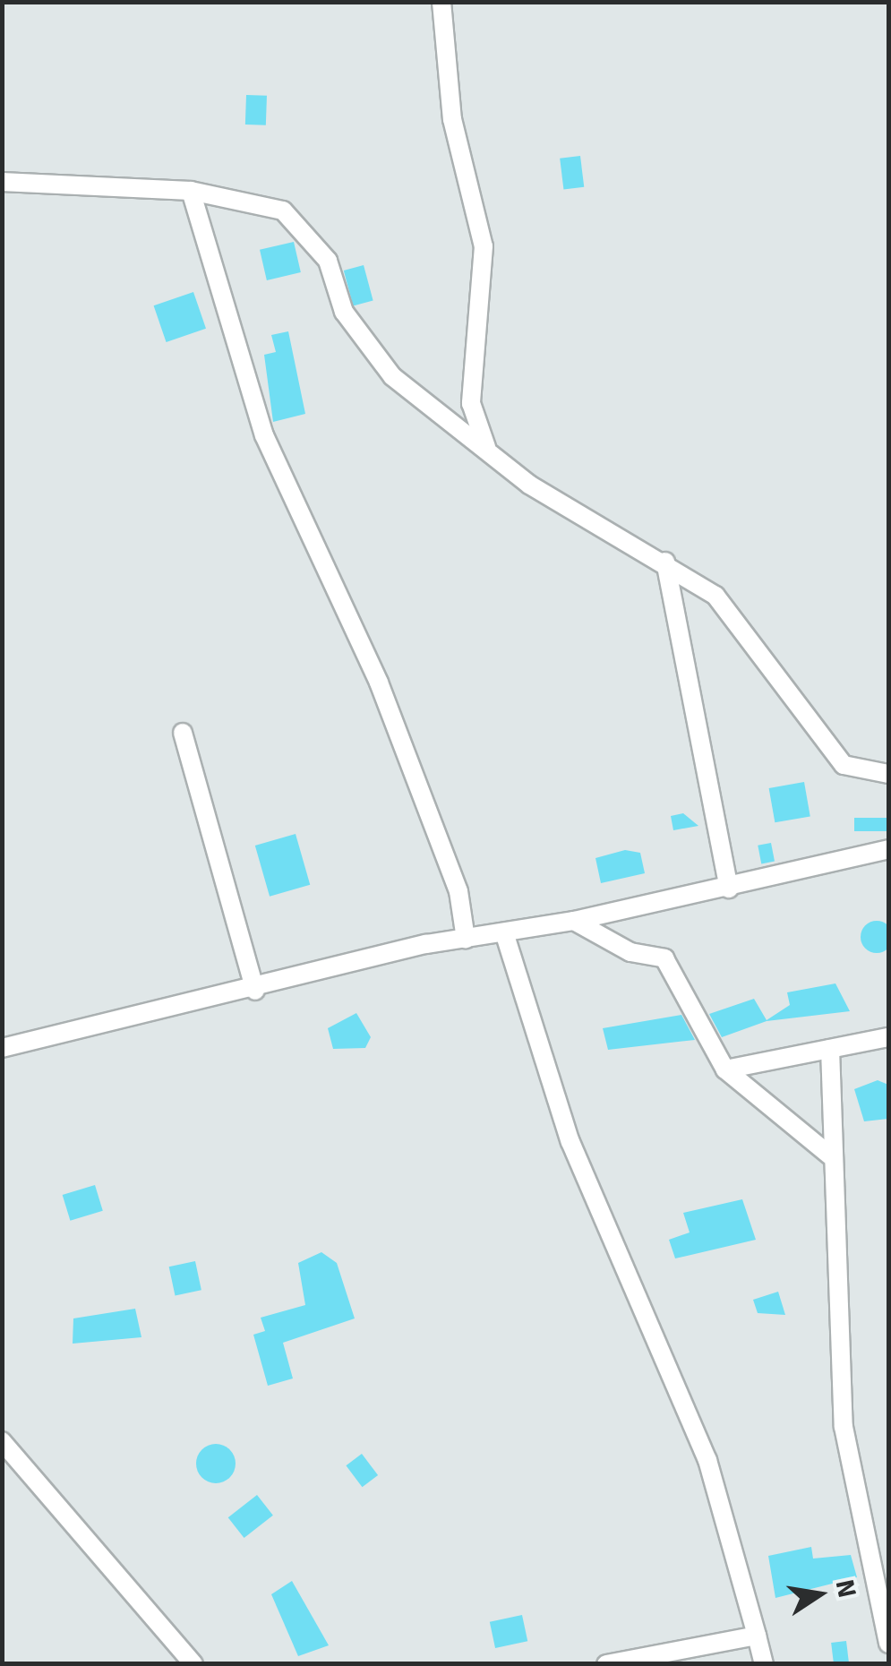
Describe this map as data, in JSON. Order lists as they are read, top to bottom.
{
  "north": "right"
}
